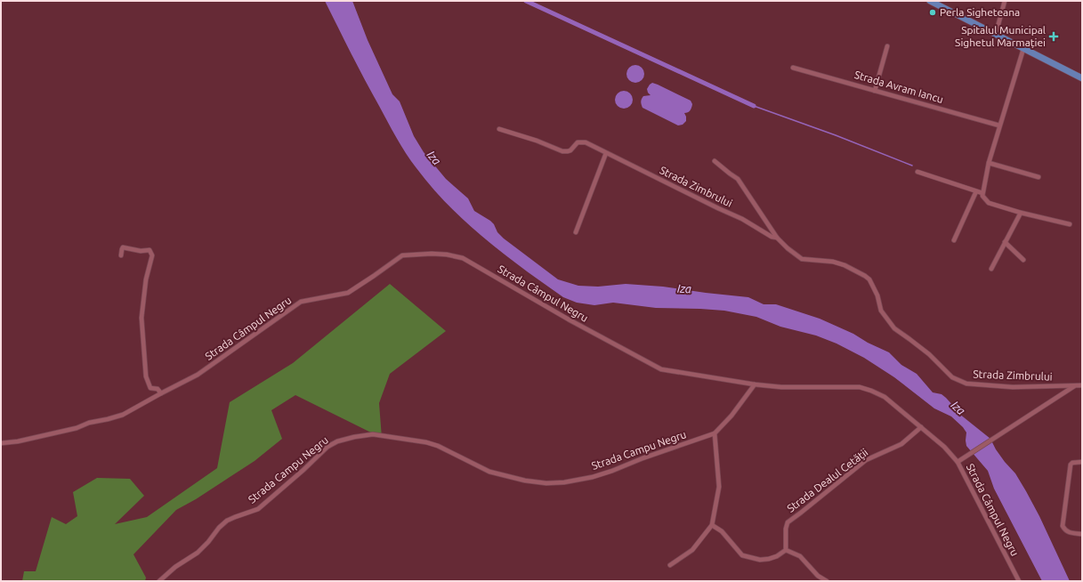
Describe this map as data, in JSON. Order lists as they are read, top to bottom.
{
  "streets": {
    "street": [
      "Strada Avram Iancu",
      "Strada Zimbrului",
      "Strada Câmpul Negru",
      "Strada Campu Negru",
      "Strada Dealul Cetății"
    ]
  },
  "crossings": [
    ["Strada Zimbrului", "Strada Câmpul Negru"],
    ["Strada Câmpul Negru", "Strada Campu Negru"],
    ["Strada Câmpul Negru", "Strada Dealul Cetății"]
  ],
  "water": ["Iza"],
  "places": {
    "other": ["Perla Sigheteana"],
    "health": ["Spitalul Municipal Sighetul Marmației"]
  }
}
